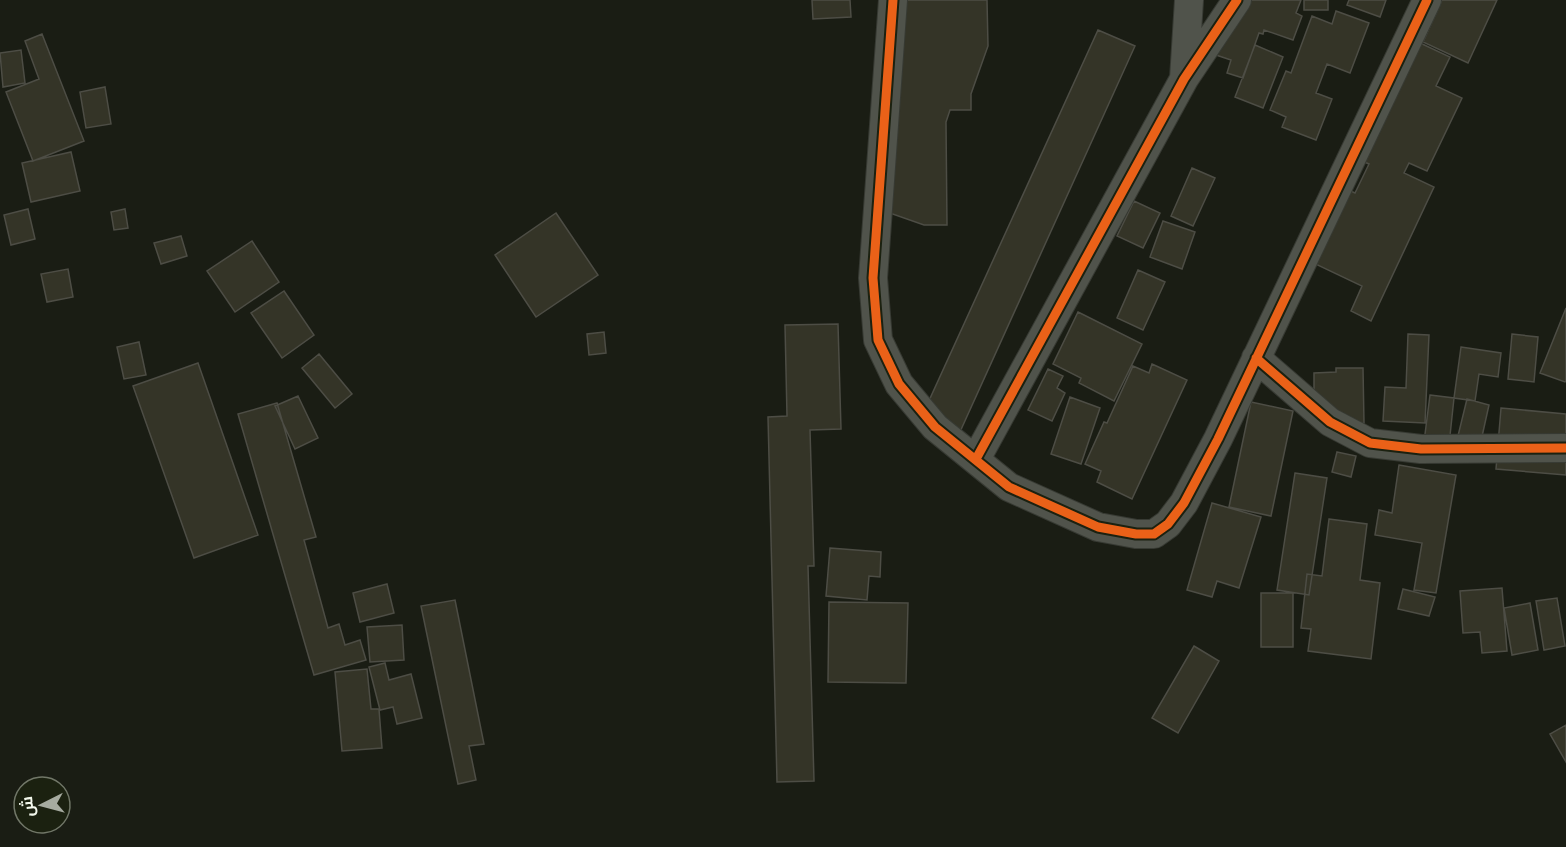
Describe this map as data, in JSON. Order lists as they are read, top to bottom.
{
  "north": "left"
}
